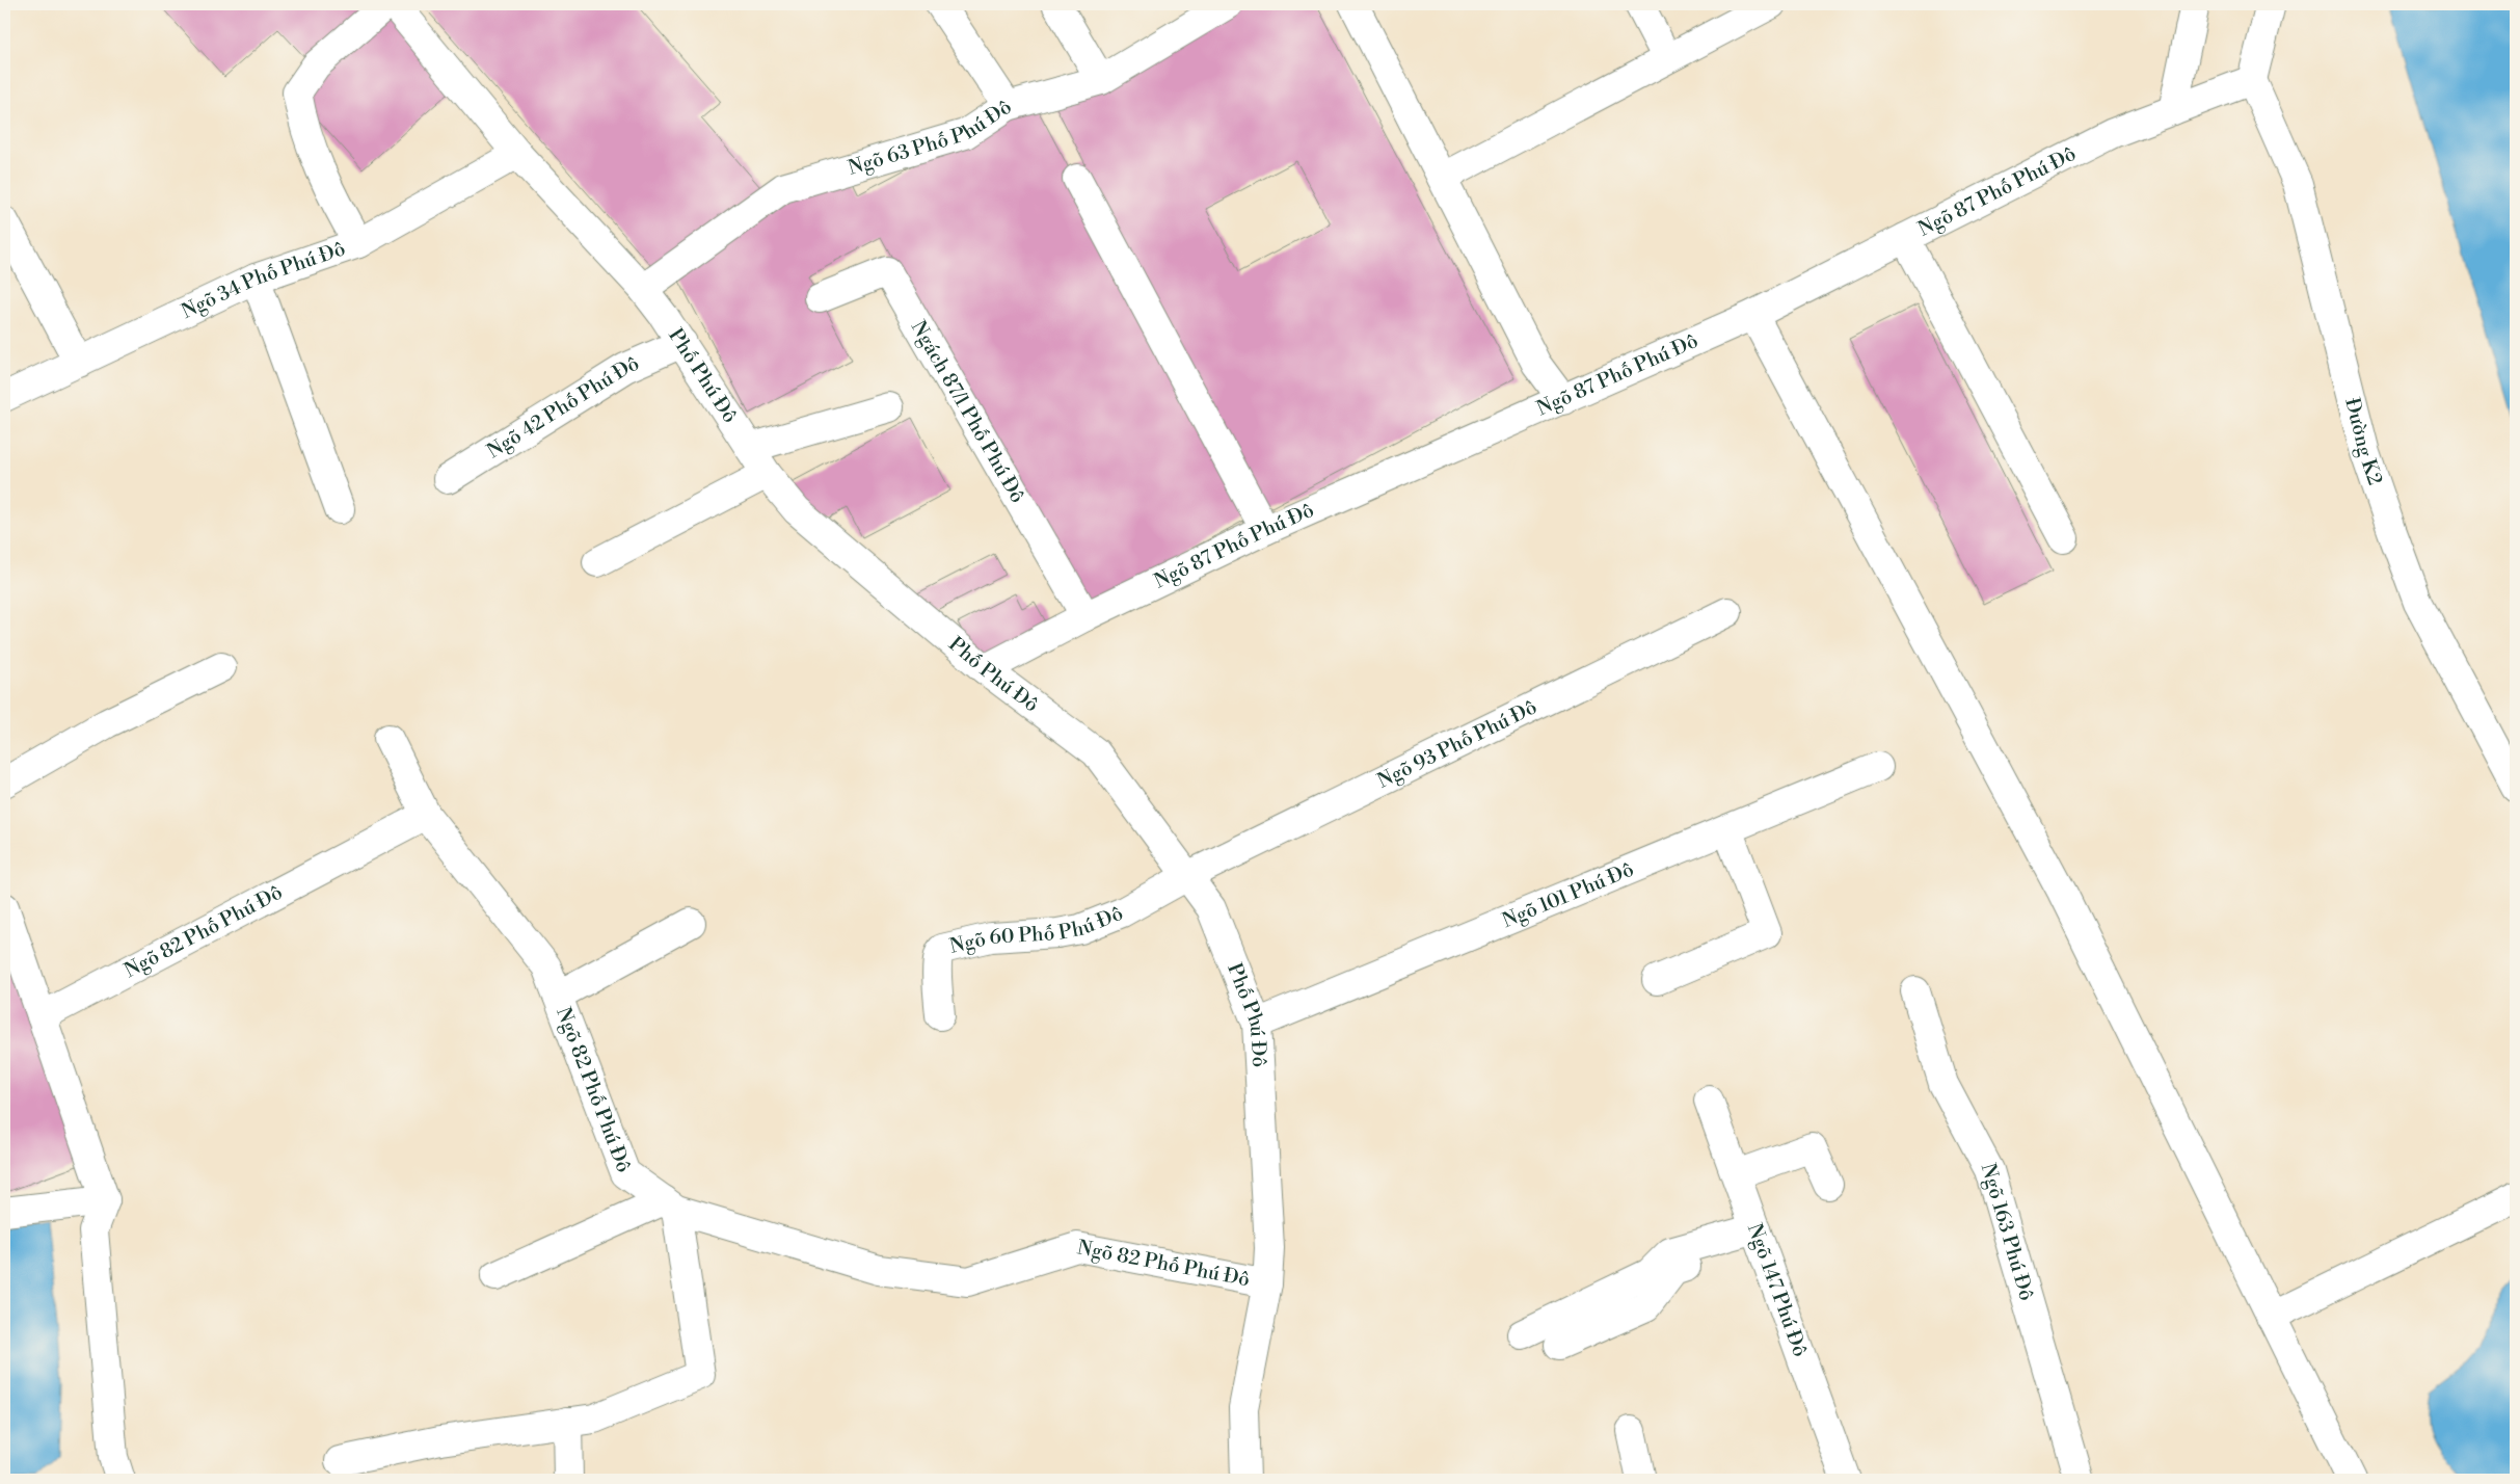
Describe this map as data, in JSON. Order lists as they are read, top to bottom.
{
  "streets": {
    "street": [
      "Ngõ 63 Phố Phú Đô",
      "Ngõ 87 Phố Phú Đô",
      "Ngõ 34 Phố Phú Đô",
      "Phố Phú Đô",
      "Ngõ 42 Phố Phú Đô",
      "Ngách 87/1 Phố Phú Đô",
      "Đường K2",
      "Ngõ 93 Phố Phú Đô",
      "Ngõ 101 Phú Đô",
      "Ngõ 60 Phố Phú Đô",
      "Ngõ 82 Phố Phú Đô",
      "Ngõ 163 Phú Đô",
      "Ngõ 147 Phú Đô"
    ]
  },
  "crossings": [
    ["Ngõ 63 Phố Phú Đô", "Phố Phú Đô"],
    ["Ngõ 87 Phố Phú Đô", "Phố Phú Đô"],
    ["Ngõ 87 Phố Phú Đô", "Ngách 87/1 Phố Phú Đô"],
    ["Ngõ 87 Phố Phú Đô", "Đường K2"],
    ["Ngõ 34 Phố Phú Đô", "Phố Phú Đô"],
    ["Phố Phú Đô", "Ngõ 42 Phố Phú Đô"],
    ["Phố Phú Đô", "Ngõ 93 Phố Phú Đô"],
    ["Phố Phú Đô", "Ngõ 101 Phú Đô"],
    ["Phố Phú Đô", "Ngõ 60 Phố Phú Đô"],
    ["Phố Phú Đô", "Ngõ 82 Phố Phú Đô"],
    ["Ngõ 93 Phố Phú Đô", "Ngõ 60 Phố Phú Đô"]
  ]
}
